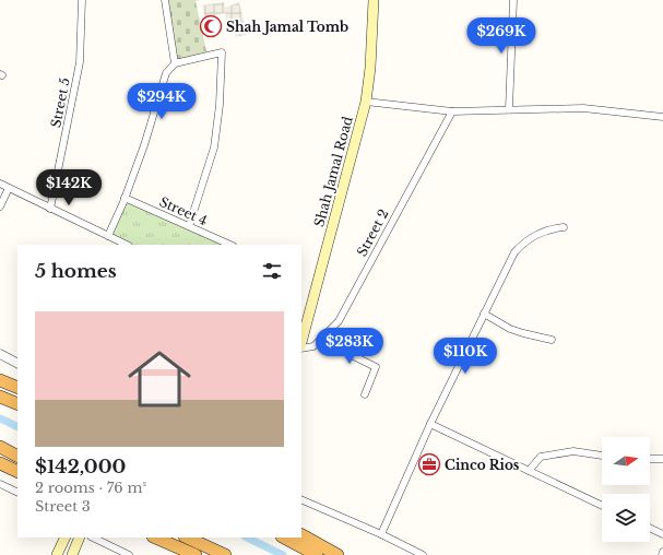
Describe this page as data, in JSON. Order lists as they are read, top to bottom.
{
  "streets": {
    "main road": ["Shah Jamal Road"],
    "street": ["Street 5", "Street 4", "Street 2"]
  },
  "places": {
    "mosque": ["Shah Jamal Tomb"],
    "office": ["Cinco Rios"]
  },
  "north": "right",
  "page": {
    "price": [
      "$269K",
      "$294K",
      "$142K",
      "$283K",
      "$110K"
    ],
    "heading": "5 homes",
    "list": [
      {
        "name": "$142,000",
        "note": "2 rooms · 76 m² · Street 3"
      }
    ]
  }
}
